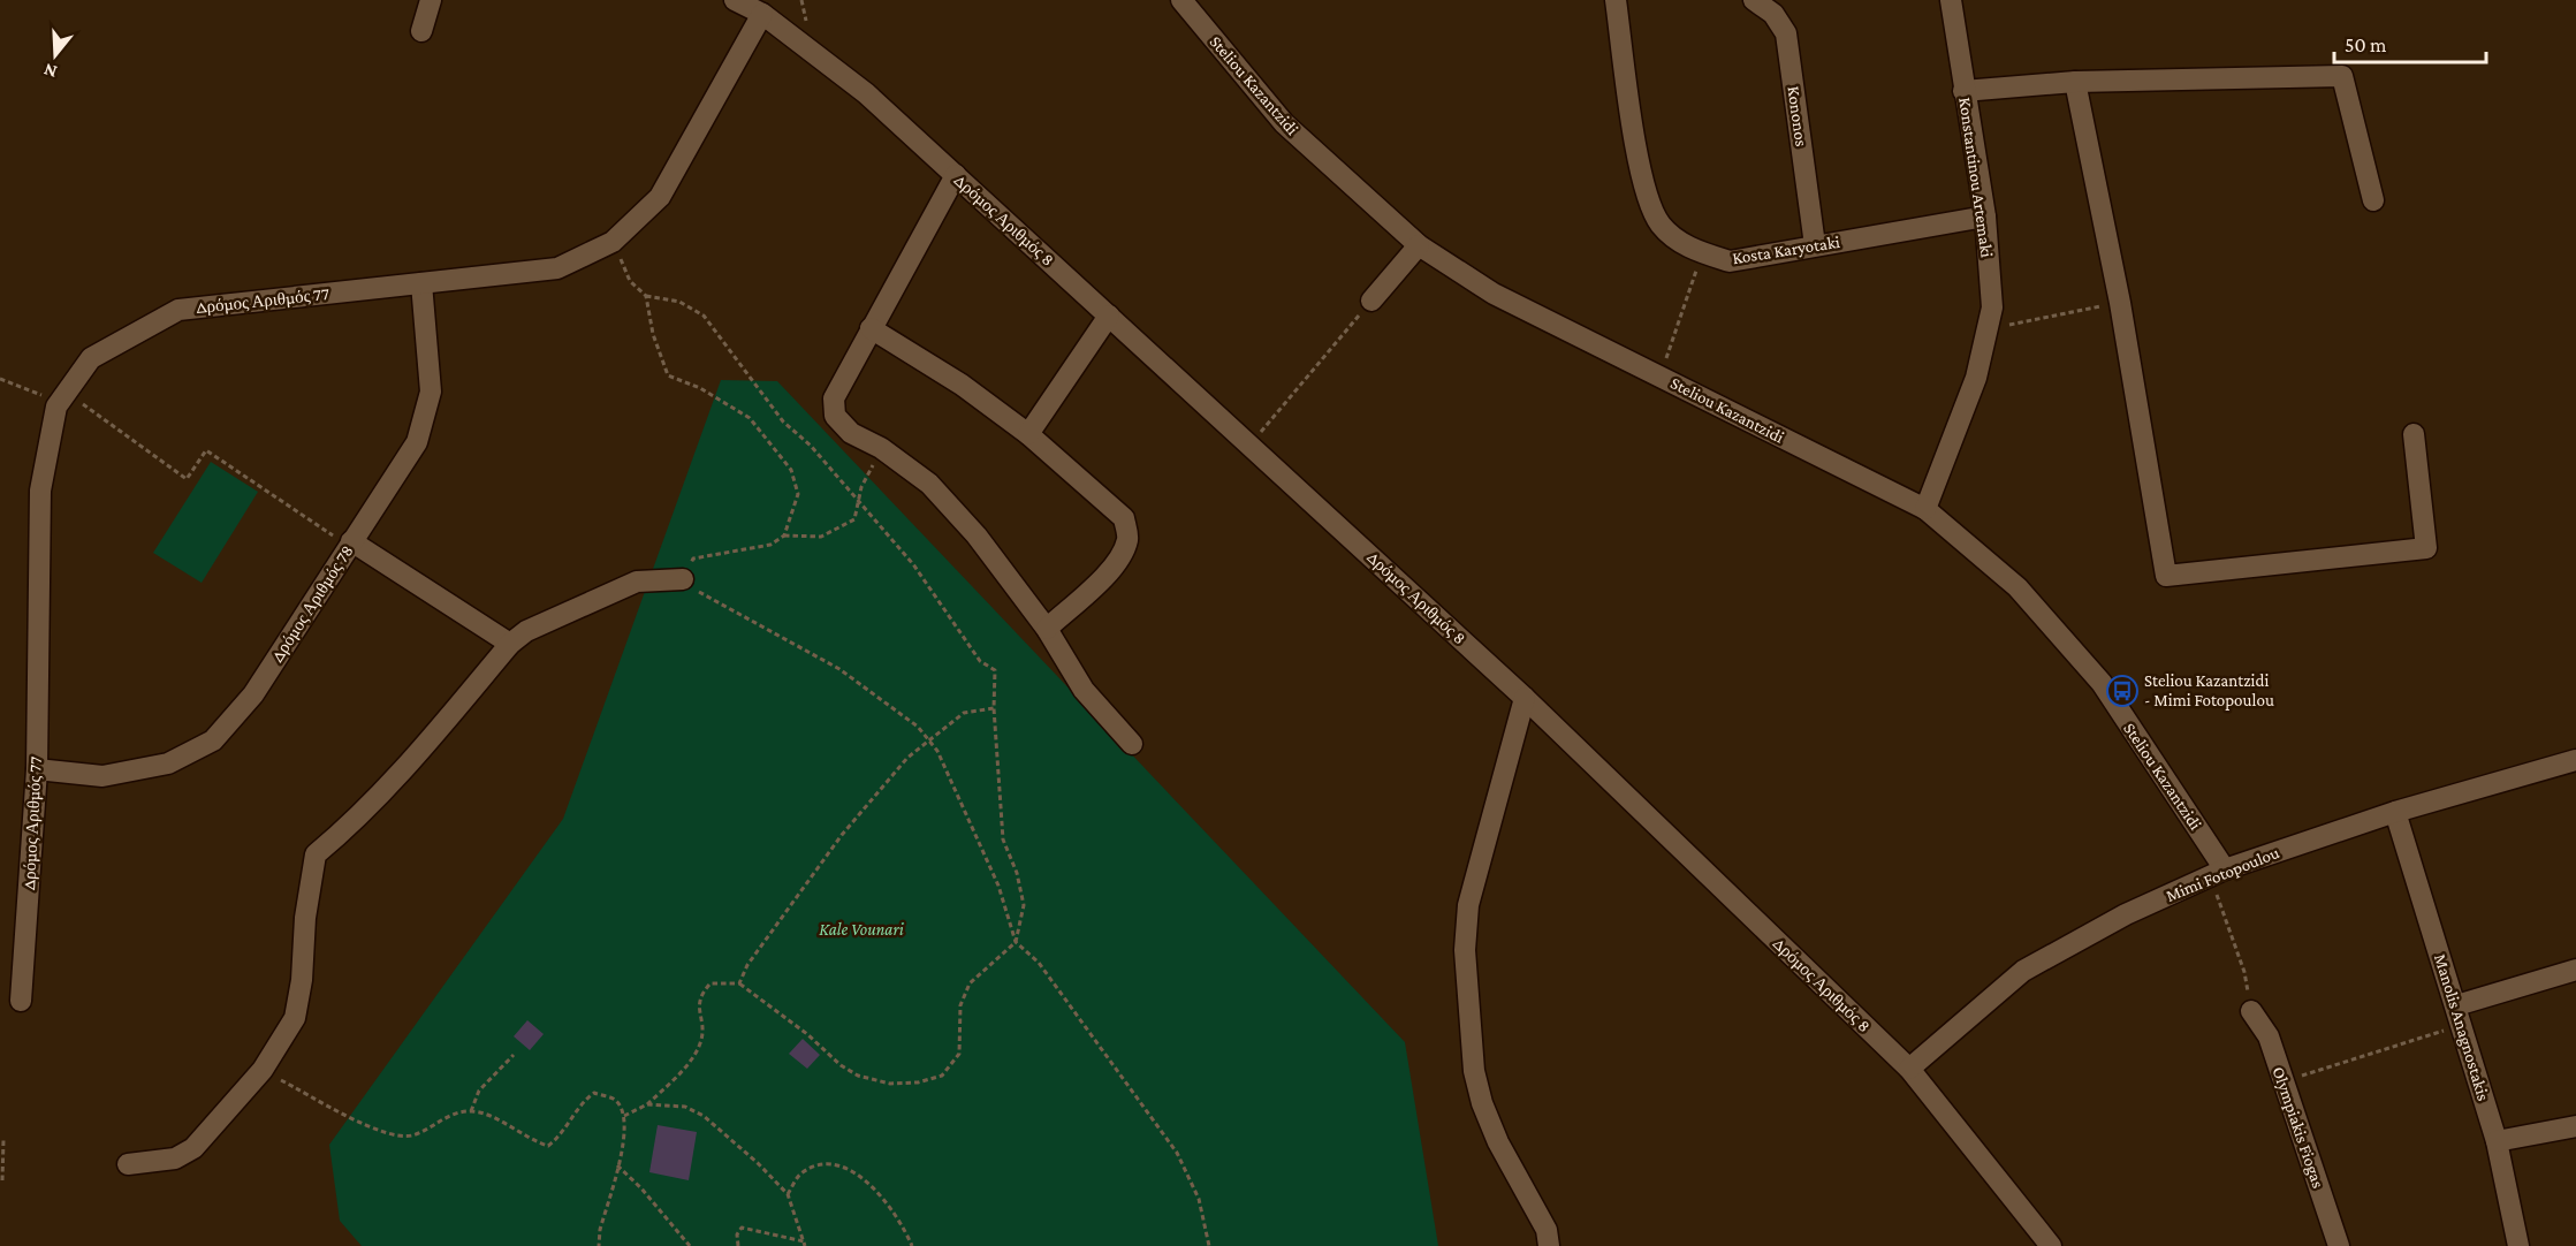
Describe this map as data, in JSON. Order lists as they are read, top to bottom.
{
  "streets": {
    "street": [
      "Steliou Kazantzidi",
      "Kononos",
      "Konstantinou Artemaki",
      "Δρόμος Αριθμός 8",
      "Kosta Karyotaki",
      "Δρόμος Αριθμός 77",
      "Δρόμος Αριθμός 78",
      "Mimi Fotopoulou",
      "Manolis Anagnostakis",
      "Olympiakis Fiogas"
    ]
  },
  "crossings": [
    ["Steliou Kazantzidi", "Konstantinou Artemaki"],
    ["Steliou Kazantzidi", "Mimi Fotopoulou"],
    ["Kononos", "Kosta Karyotaki"],
    ["Konstantinou Artemaki", "Kosta Karyotaki"],
    ["Δρόμος Αριθμός 8", "Δρόμος Αριθμός 77"],
    ["Δρόμος Αριθμός 8", "Mimi Fotopoulou"],
    ["Δρόμος Αριθμός 77", "Δρόμος Αριθμός 78"],
    ["Mimi Fotopoulou", "Manolis Anagnostakis"]
  ],
  "parks": ["Kale Vounari"],
  "places": {
    "bus stop": ["Steliou Kazantzidi - Mimi Fotopoulou"]
  },
  "scale_bar": "50 m",
  "north": "bottom"
}
